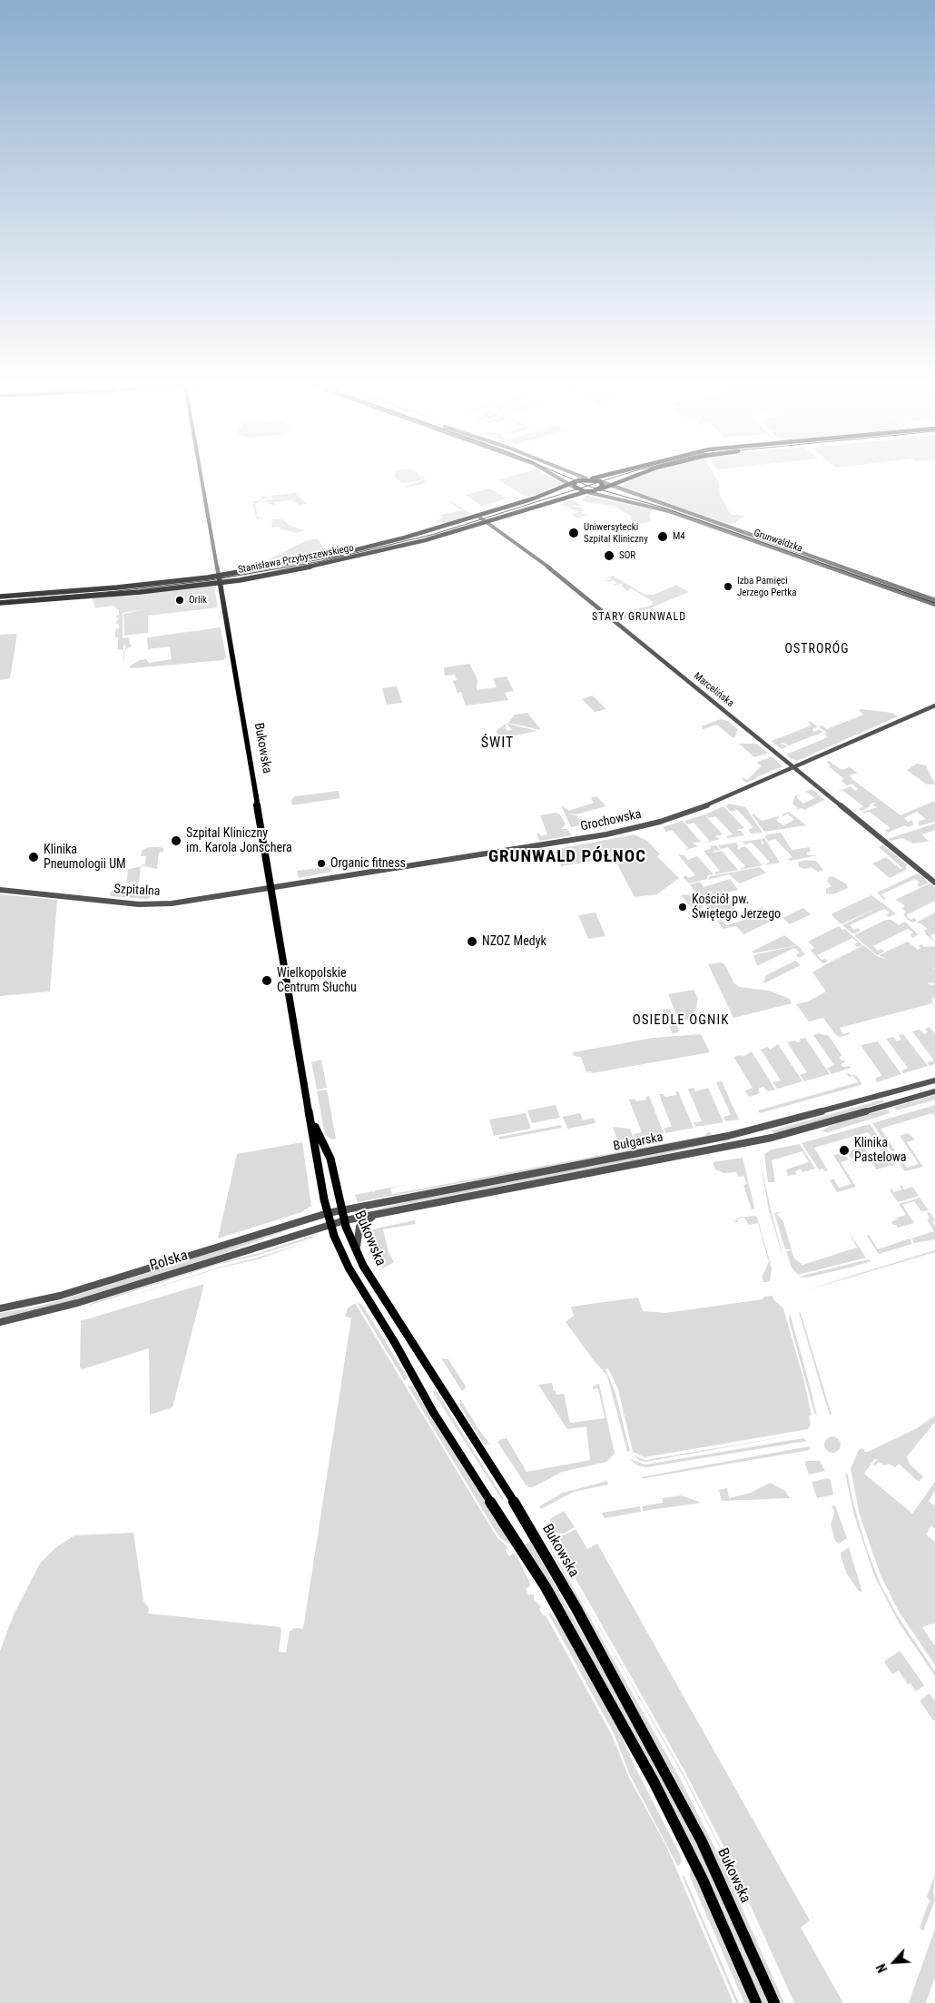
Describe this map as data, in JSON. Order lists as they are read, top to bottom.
{
  "streets": {
    "main road": ["Stanisława Przybyszewskiego", "Bukowska"],
    "street": [
      "Grunwaldzka",
      "Marcelińska",
      "Grochowska",
      "Szpitalna",
      "Bułgarska",
      "Polska"
    ]
  },
  "crossings": [
    ["Grunwaldzka", "Stanisława Przybyszewskiego"],
    ["Stanisława Przybyszewskiego", "Marcelińska"],
    ["Stanisława Przybyszewskiego", "Bukowska"],
    ["Marcelińska", "Grochowska"],
    ["Bukowska", "Grochowska"],
    ["Bukowska", "Szpitalna"],
    ["Bukowska", "Bułgarska"],
    ["Bukowska", "Polska"],
    ["Grochowska", "Szpitalna"],
    ["Bułgarska", "Polska"]
  ],
  "districts": [
    "STARY GRUNWALD",
    "OSTRORÓG",
    "ŚWIT",
    "GRUNWALD PÓŁNOC",
    "OSIEDLE OGNIK"
  ],
  "places": [
    "Uniwersytecki Szpital Kliniczny",
    "M4",
    "SOR",
    "Izba Pamięci Jerzego Pertka",
    "Orlik",
    "Szpital Kliniczny im. Karola Jonschera",
    "Klinika Pneumologii UM",
    "Organic fitness",
    "Kościół pw. Świętego Jerzego",
    "NZOZ Medyk",
    "Wielkopolskie Centrum Słuchu",
    "Klinika Pastelowa"
  ],
  "north": "bottom left"
}
